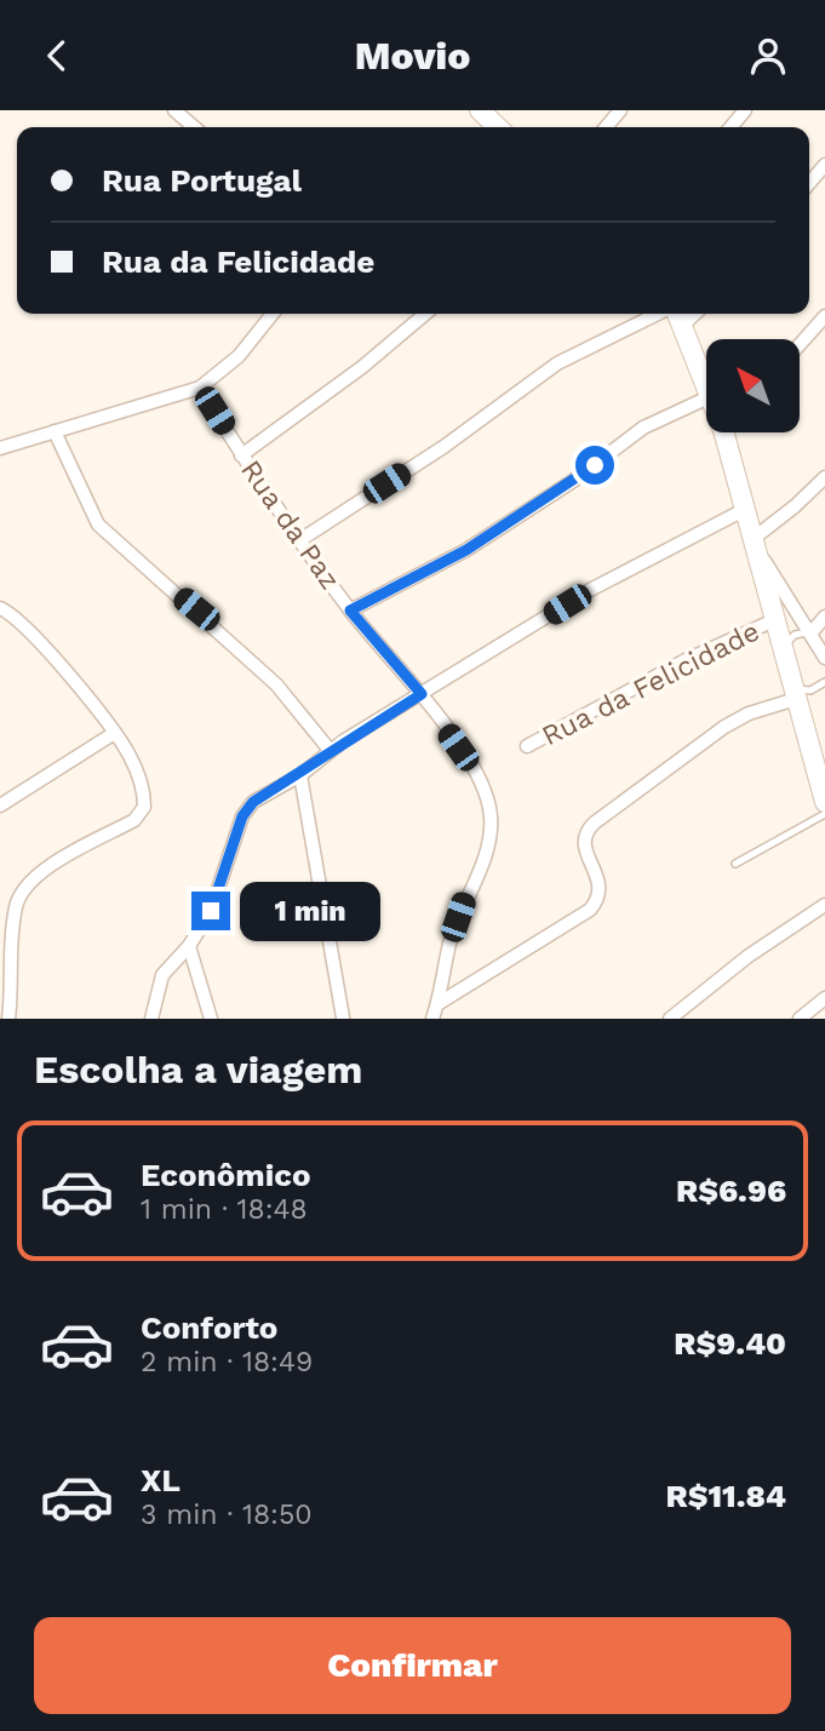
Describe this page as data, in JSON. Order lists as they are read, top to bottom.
{
  "streets": {
    "street": ["Rua da Paz", "Rua da Felicidade"]
  },
  "north": "top left",
  "page": {
    "header": "Movio",
    "banner": ["Rua Portugal", "Rua da Felicidade"],
    "bubble": "1 min",
    "heading": "Escolha a viagem",
    "list": [
      {
        "name": "Econômico",
        "note": "1 min · 18:48",
        "value": "R$6.96"
      },
      {
        "name": "Conforto",
        "note": "2 min · 18:49",
        "value": "R$9.40"
      },
      {
        "name": "XL",
        "note": "3 min · 18:50",
        "value": "R$11.84"
      }
    ],
    "buttons": "Confirmar"
  }
}
